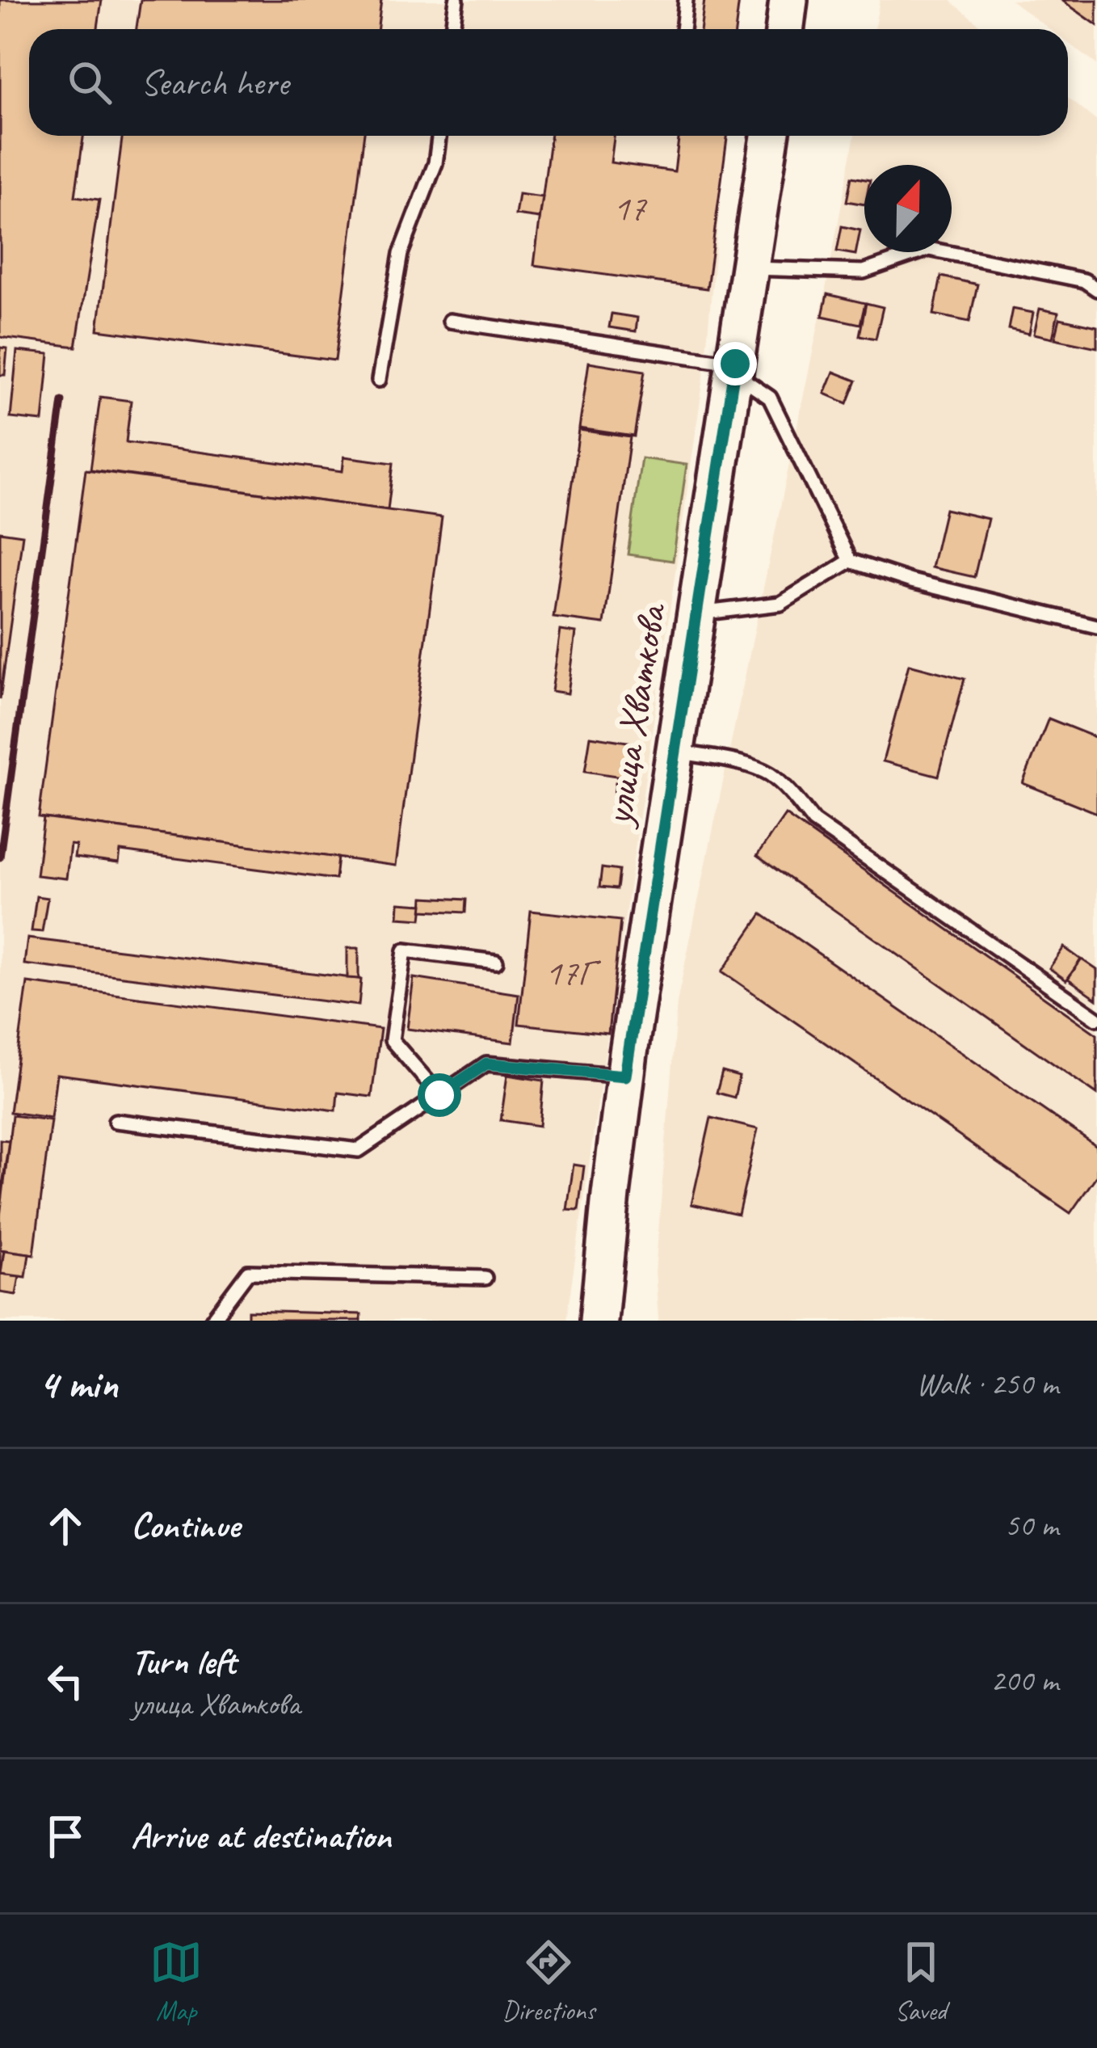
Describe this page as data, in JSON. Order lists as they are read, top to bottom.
{
  "streets": {
    "street": ["улица Хваткова"]
  },
  "house_numbers": ["17", "17Г"],
  "north": "top",
  "page": {
    "search": "Search here",
    "heading": ["4 min", "Walk · 250 m"],
    "list": [
      ["Continue", "50 m"],
      ["Turn left", "улица Хваткова", "200 m"],
      "Arrive at destination"
    ],
    "nav": ["Map", "Directions", "Saved"]
  }
}
